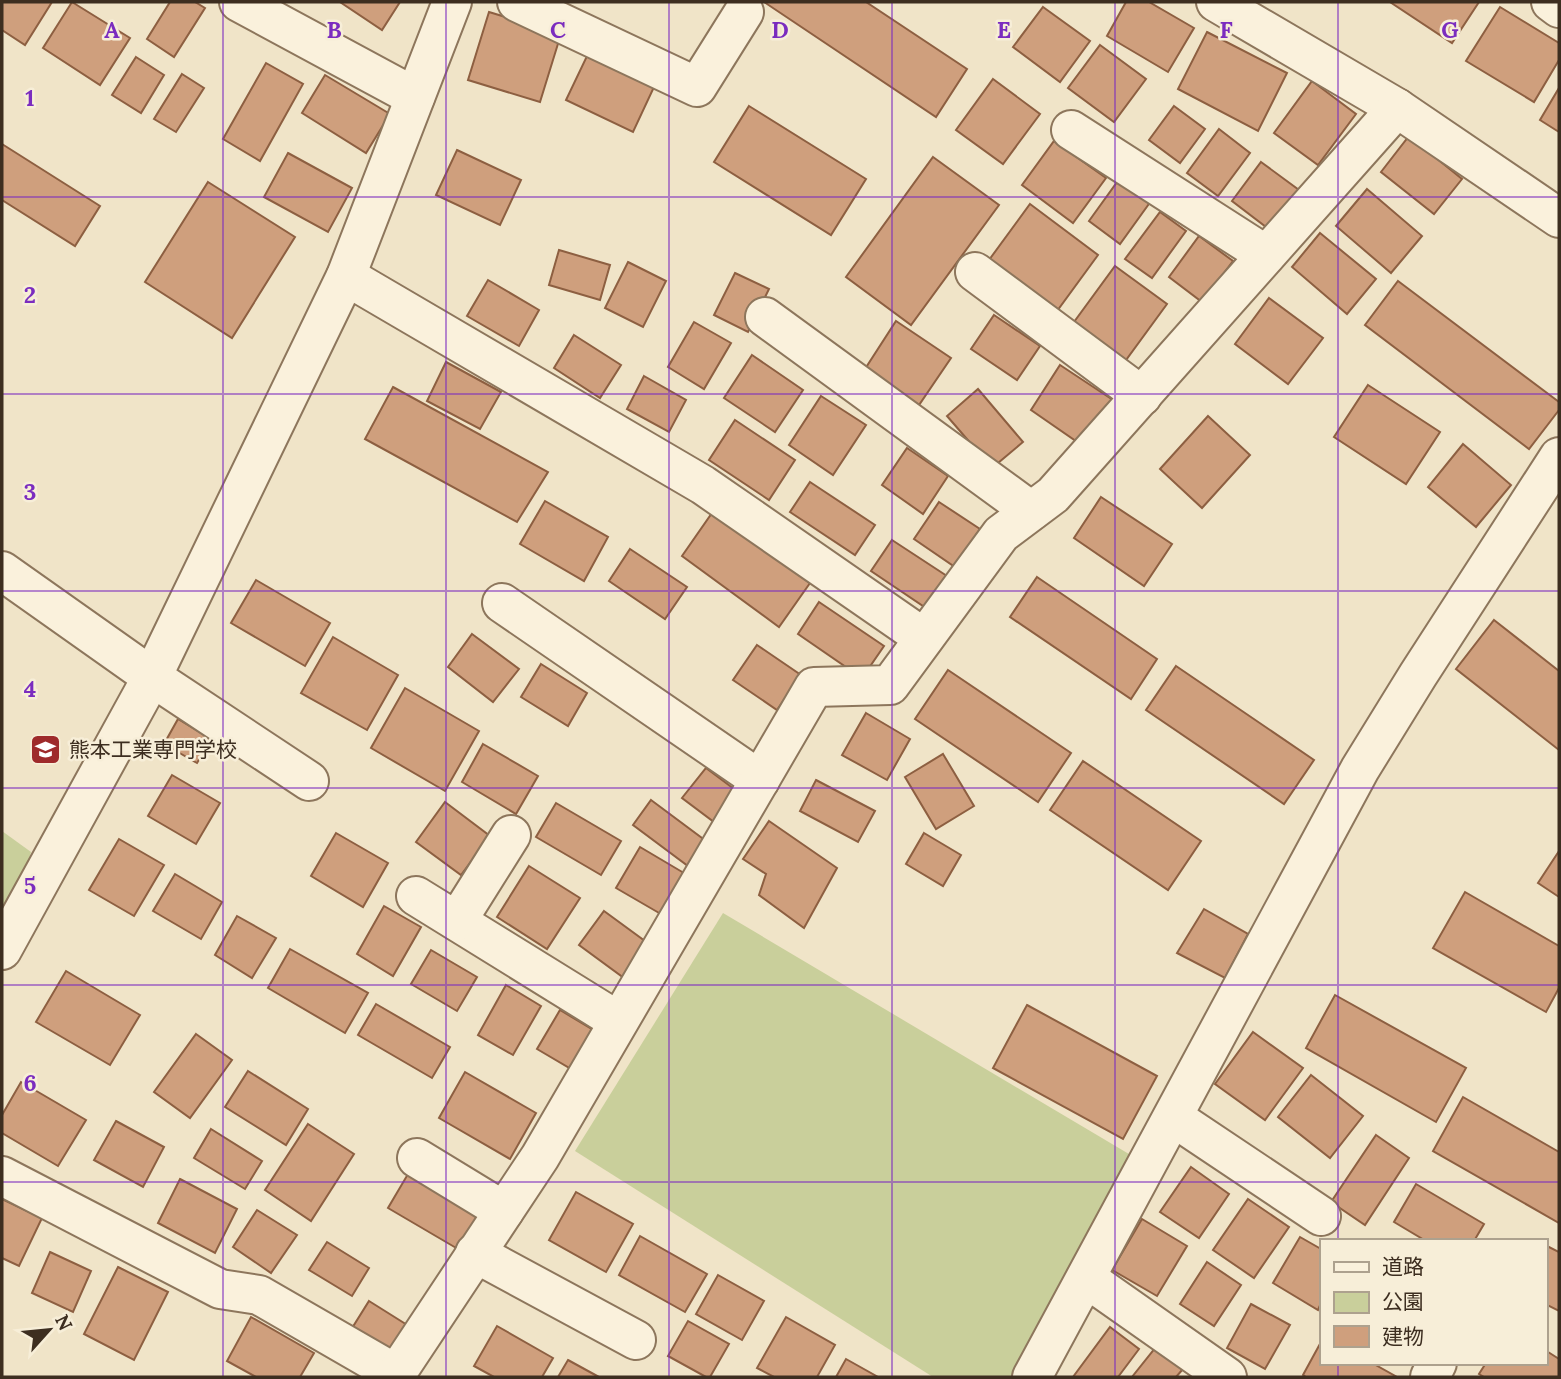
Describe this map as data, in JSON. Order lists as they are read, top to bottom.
{
  "places": {
    "school or university": ["熊本工業専門学校"]
  },
  "legend": ["道路", "公園", "建物"],
  "north": "top right",
  "grid": {
    "columns": [
      "A",
      "B",
      "C",
      "D",
      "E",
      "F",
      "G"
    ],
    "rows": [
      "1",
      "2",
      "3",
      "4",
      "5",
      "6"
    ]
  }
}
